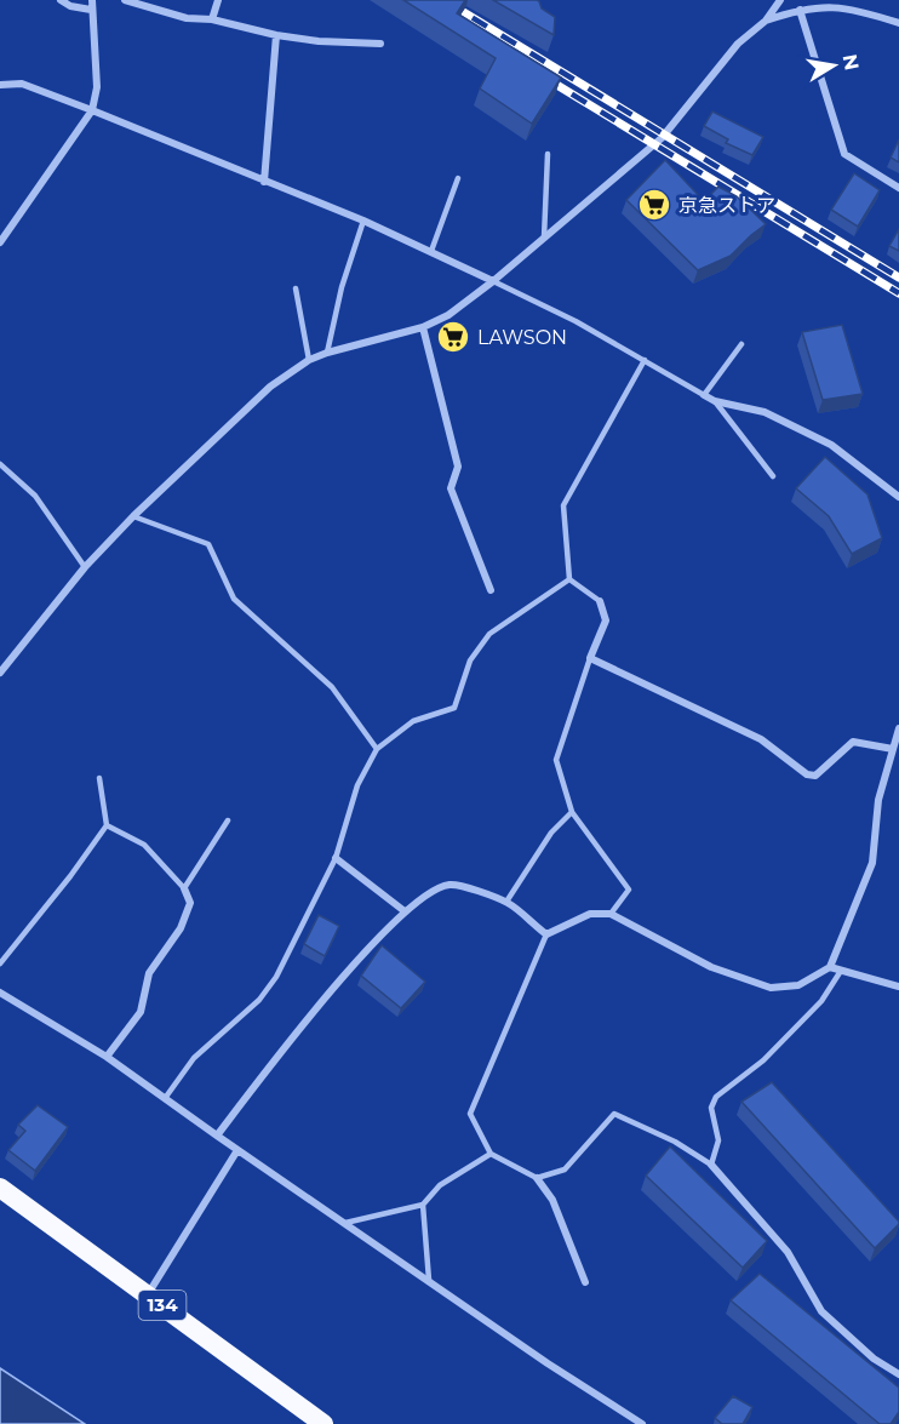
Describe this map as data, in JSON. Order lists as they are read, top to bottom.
{
  "streets": {
    "highway": ["134"]
  },
  "places": {
    "supermarket": ["京急ストア", "LAWSON"]
  },
  "north": "right"
}
